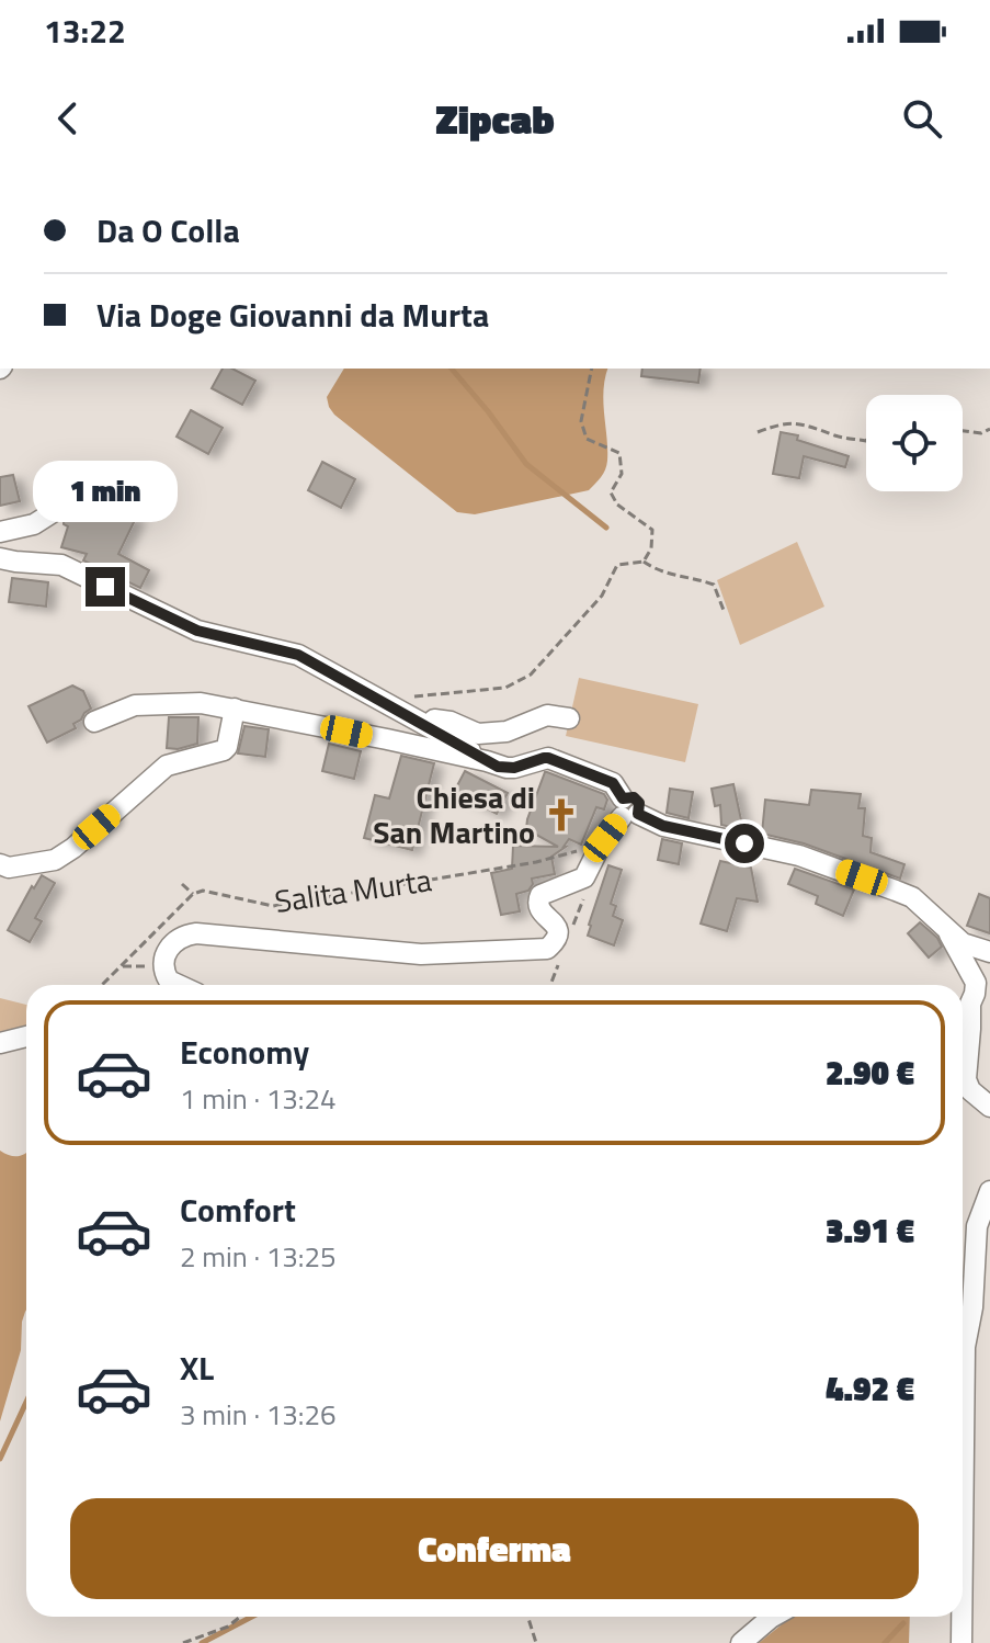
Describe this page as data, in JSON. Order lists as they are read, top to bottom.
{
  "streets": {
    "path": ["Salita Murta"]
  },
  "places": {
    "church": ["Chiesa di San Martino"]
  },
  "page": {
    "status": "13:22",
    "header": "Zipcab",
    "banner": ["Da O Colla", "Via Doge Giovanni da Murta"],
    "bubble": "1 min",
    "list": [
      {
        "name": "Economy",
        "note": "1 min · 13:24",
        "value": "2.90 €"
      },
      {
        "name": "Comfort",
        "note": "2 min · 13:25",
        "value": "3.91 €"
      },
      {
        "name": "XL",
        "note": "3 min · 13:26",
        "value": "4.92 €"
      }
    ],
    "buttons": "Conferma"
  }
}
